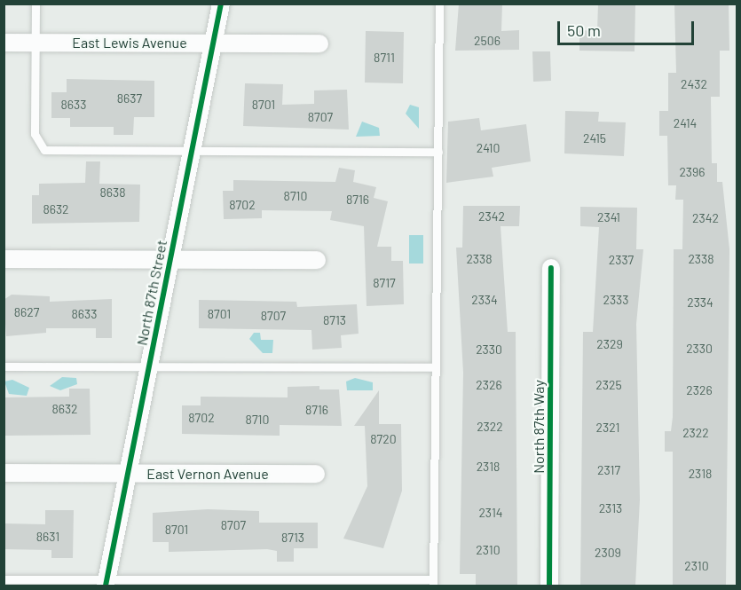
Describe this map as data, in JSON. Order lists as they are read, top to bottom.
{
  "streets": {
    "street": [
      "East Lewis Avenue",
      "North 87th Street",
      "North 87th Way",
      "East Vernon Avenue"
    ]
  },
  "crossings": [
    ["East Lewis Avenue", "North 87th Street"],
    ["North 87th Street", "East Vernon Avenue"]
  ],
  "house_numbers": [
    "2506",
    "8711",
    "2432",
    "8637",
    "8633",
    "8701",
    "8707",
    "2414",
    "2415",
    "2410",
    "2396",
    "8638",
    "8710",
    "8716",
    "8702",
    "8632",
    "2342",
    "2341",
    "2342",
    "2338",
    "2338",
    "2337",
    "8717",
    "2334",
    "2333",
    "2334",
    "8627",
    "8633",
    "8701",
    "8707",
    "8713",
    "2329",
    "2330",
    "2330",
    "2326",
    "2325",
    "2326",
    "8632",
    "8716",
    "8702",
    "8710",
    "2322",
    "2321",
    "2322",
    "8720",
    "2318",
    "2317",
    "2318",
    "2313",
    "2314",
    "8707",
    "8701",
    "8631",
    "8713",
    "2310",
    "2309",
    "2310"
  ],
  "scale_bar": "50 m"
}
